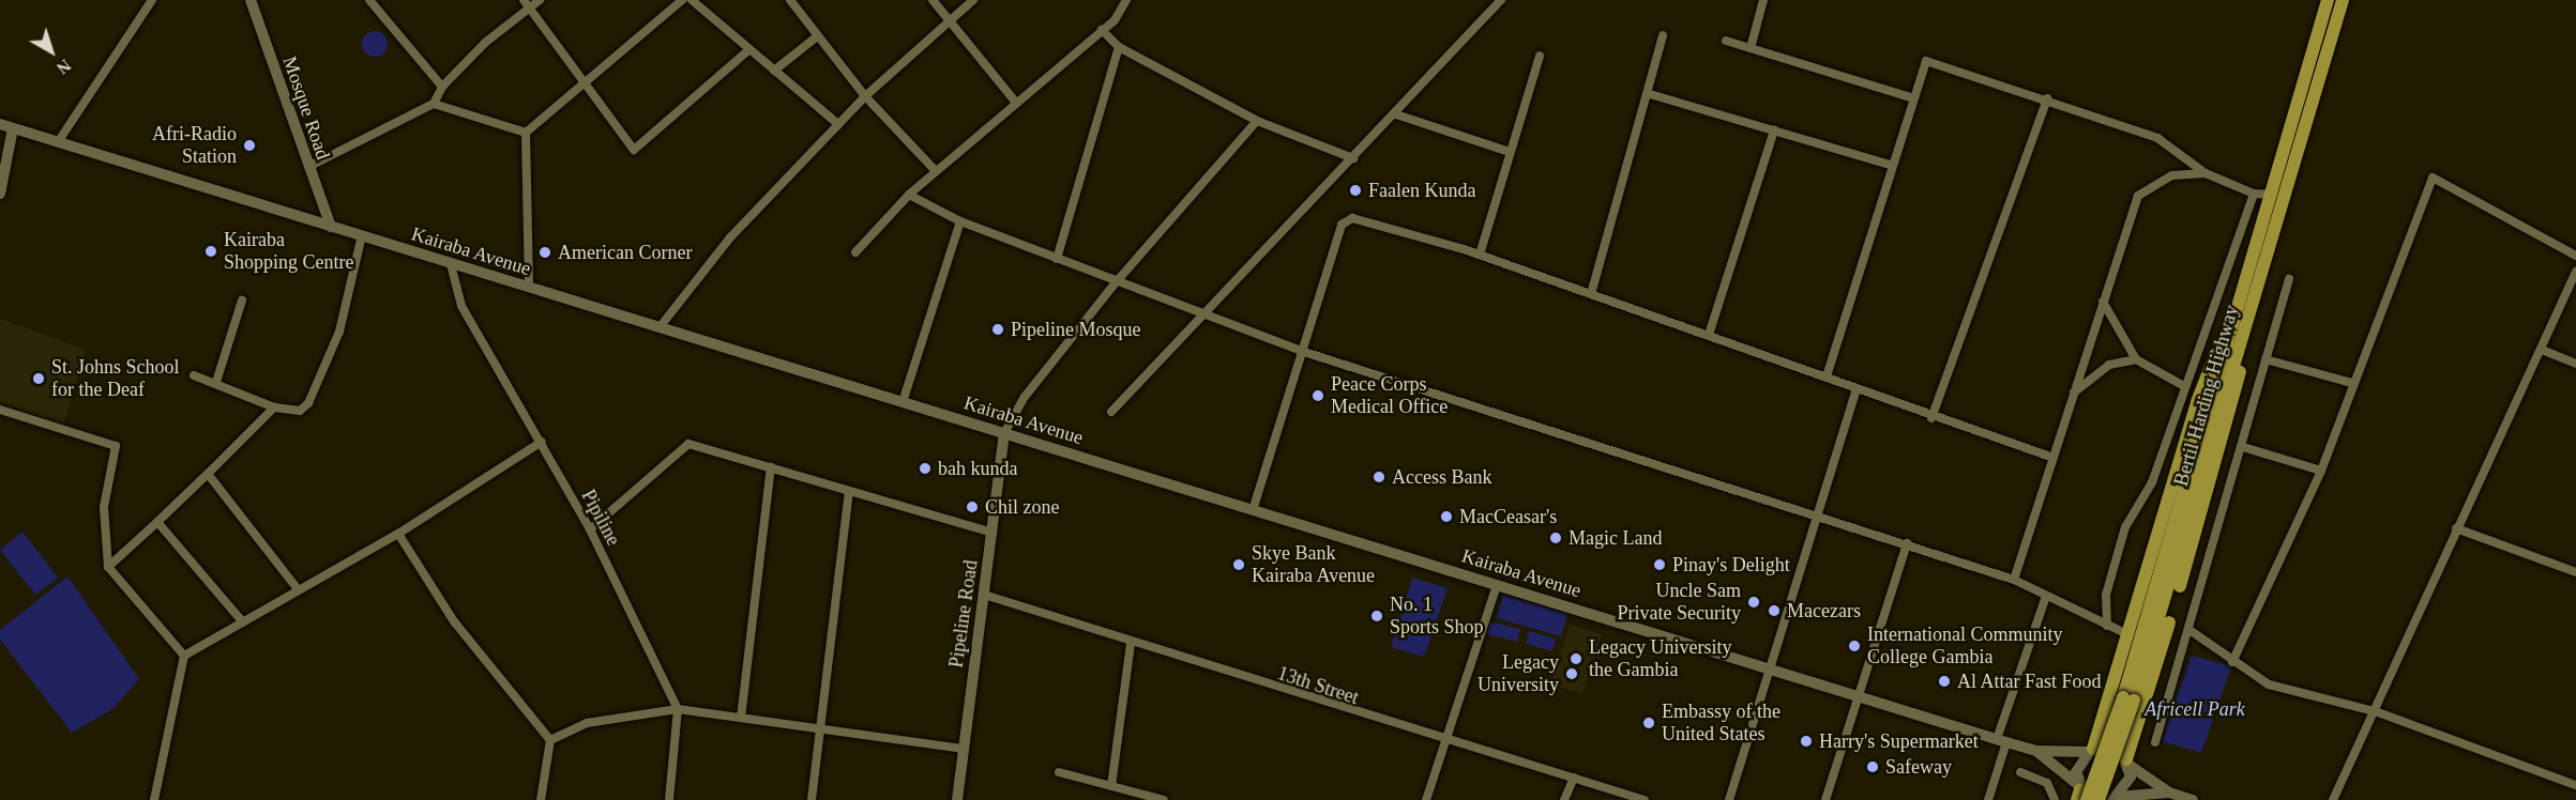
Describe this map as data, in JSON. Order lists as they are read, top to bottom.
{
  "streets": {
    "main road": ["Bertil Harding Highway"],
    "street": [
      "Mosque Road",
      "Kairaba Avenue",
      "Pipiline",
      "Pipeline Road",
      "13th Street"
    ]
  },
  "crossings": [
    ["Mosque Road", "Kairaba Avenue"],
    ["Kairaba Avenue", "Pipiline"],
    ["Kairaba Avenue", "Pipeline Road"],
    ["Pipeline Road", "13th Street"]
  ],
  "parks": ["Africell Park"],
  "places": [
    "Afri-Radio Station",
    "Faalen Kunda",
    "Kairaba Shopping Centre",
    "American Corner",
    "Pipeline Mosque",
    "St. Johns School for the Deaf",
    "Peace Corps Medical Office",
    "bah kunda",
    "Access Bank",
    "Chil zone",
    "MacCeasar's",
    "Magic Land",
    "Skye Bank Kairaba Avenue",
    "Pinay's Delight",
    "Uncle Sam Private Security",
    "Macezars",
    "No. 1 Sports Shop",
    "International Community College Gambia",
    "Legacy University the Gambia",
    "Legacy University",
    "Al Attar Fast Food",
    "Embassy of the United States",
    "Harry's Supermarket",
    "Safeway"
  ],
  "north": "bottom right"
}
